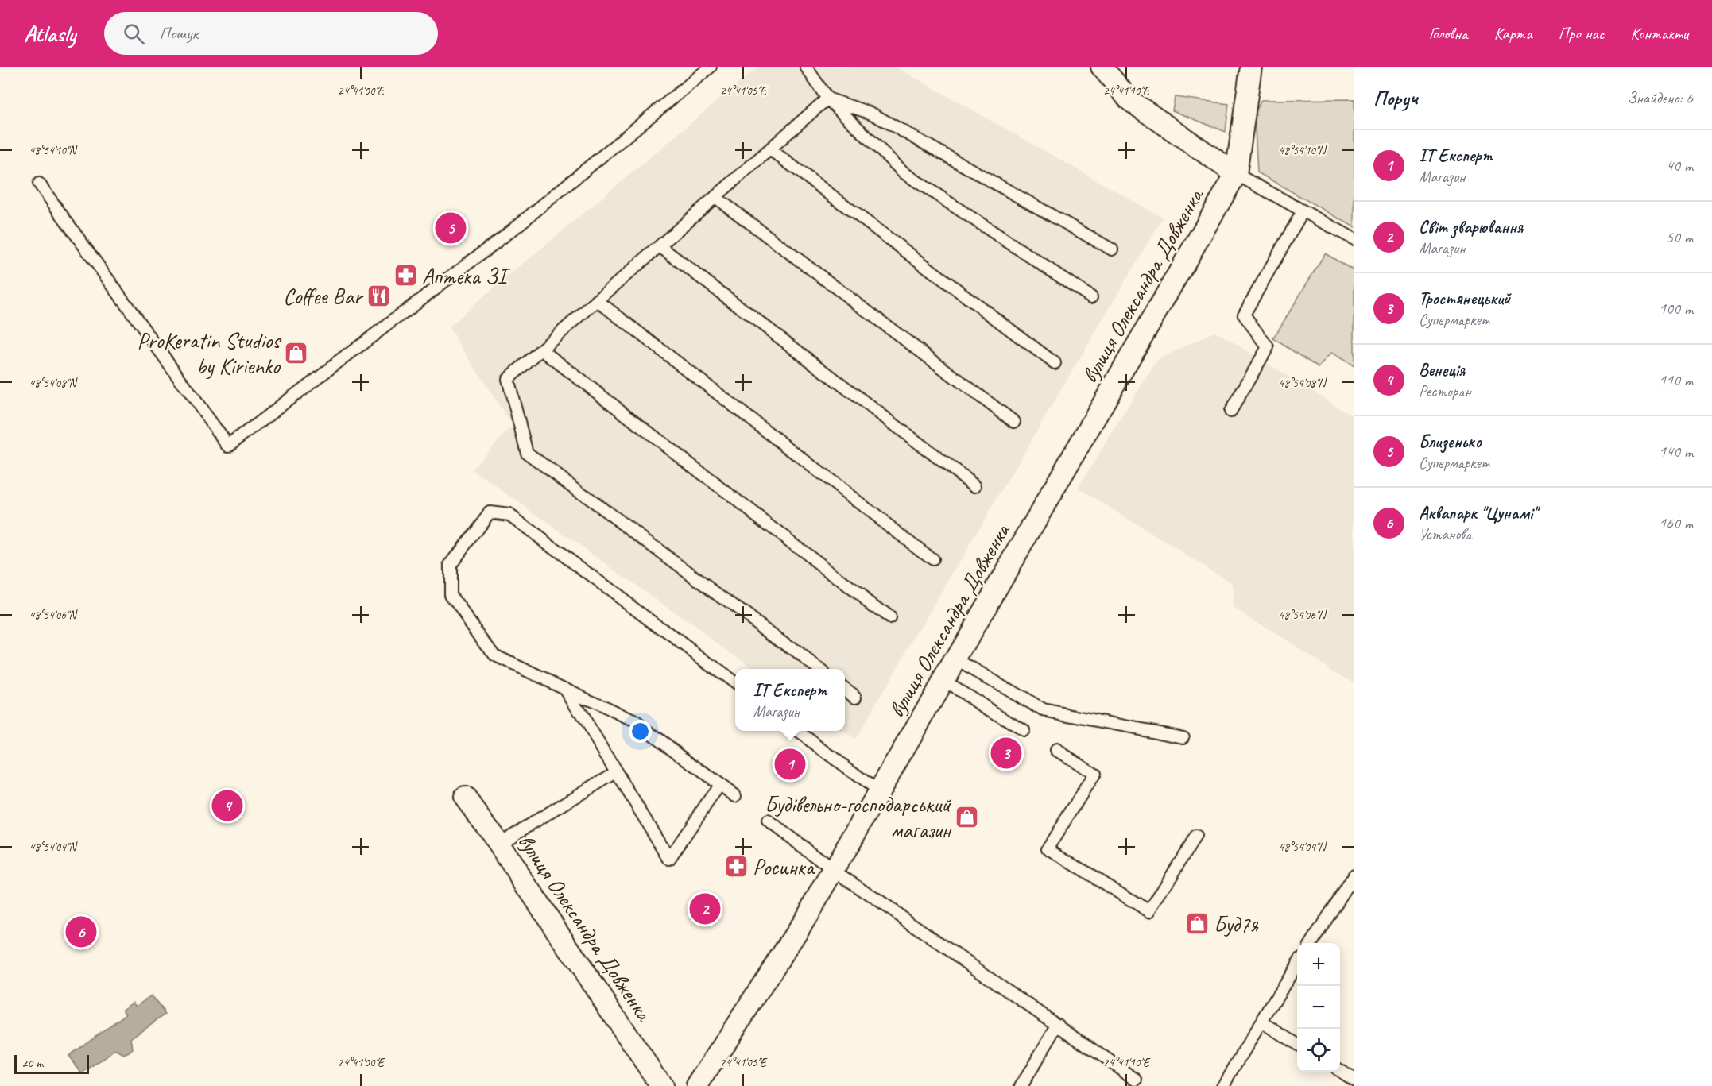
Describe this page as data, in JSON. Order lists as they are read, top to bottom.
{
  "streets": {
    "street": ["вулиця Олександра Довженка"]
  },
  "places": {
    "pharmacy": ["Аптека ЗІ", "Росинка"],
    "restaurant": ["Coffee Bar"],
    "shop": ["ProKeratin Studios by Kirienko", "Будівельно-господарський магазин", "Буд7я"]
  },
  "scale_bar": "20 m",
  "page": {
    "header": "Atlasly",
    "search": "Пошук",
    "nav": [
      "Головна",
      "Карта",
      "Про нас",
      "Контакти"
    ],
    "heading": ["Поруч", "Знайдено: 6"],
    "list": [
      {
        "mark": "1",
        "name": "IT Експерт",
        "note": "Магазин",
        "value": "40 m"
      },
      {
        "mark": "2",
        "name": "Світ зварювання",
        "note": "Магазин",
        "value": "50 m"
      },
      {
        "mark": "3",
        "name": "Тростянецький",
        "note": "Супермаркет",
        "value": "100 m"
      },
      {
        "mark": "4",
        "name": "Венеція",
        "note": "Ресторан",
        "value": "110 m"
      },
      {
        "mark": "5",
        "name": "Близенько",
        "note": "Супермаркет",
        "value": "140 m"
      },
      {
        "mark": "6",
        "name": "Аквапарк \"Цунамі\"",
        "note": "Установа",
        "value": "160 m"
      }
    ],
    "pins": [
      "5",
      "3",
      "1",
      "4",
      "2",
      "6"
    ],
    "popup": ["IT Експерт", "Магазин"],
    "map_buttons": ["+", "−"],
    "scale": "20 m"
  },
  "coordinates": [
    "24°41'00\"E",
    "24°41'05\"E",
    "24°41'10\"E",
    "48°54'10\"N",
    "48°54'08\"N",
    "48°54'06\"N",
    "48°54'04\"N"
  ]
}
